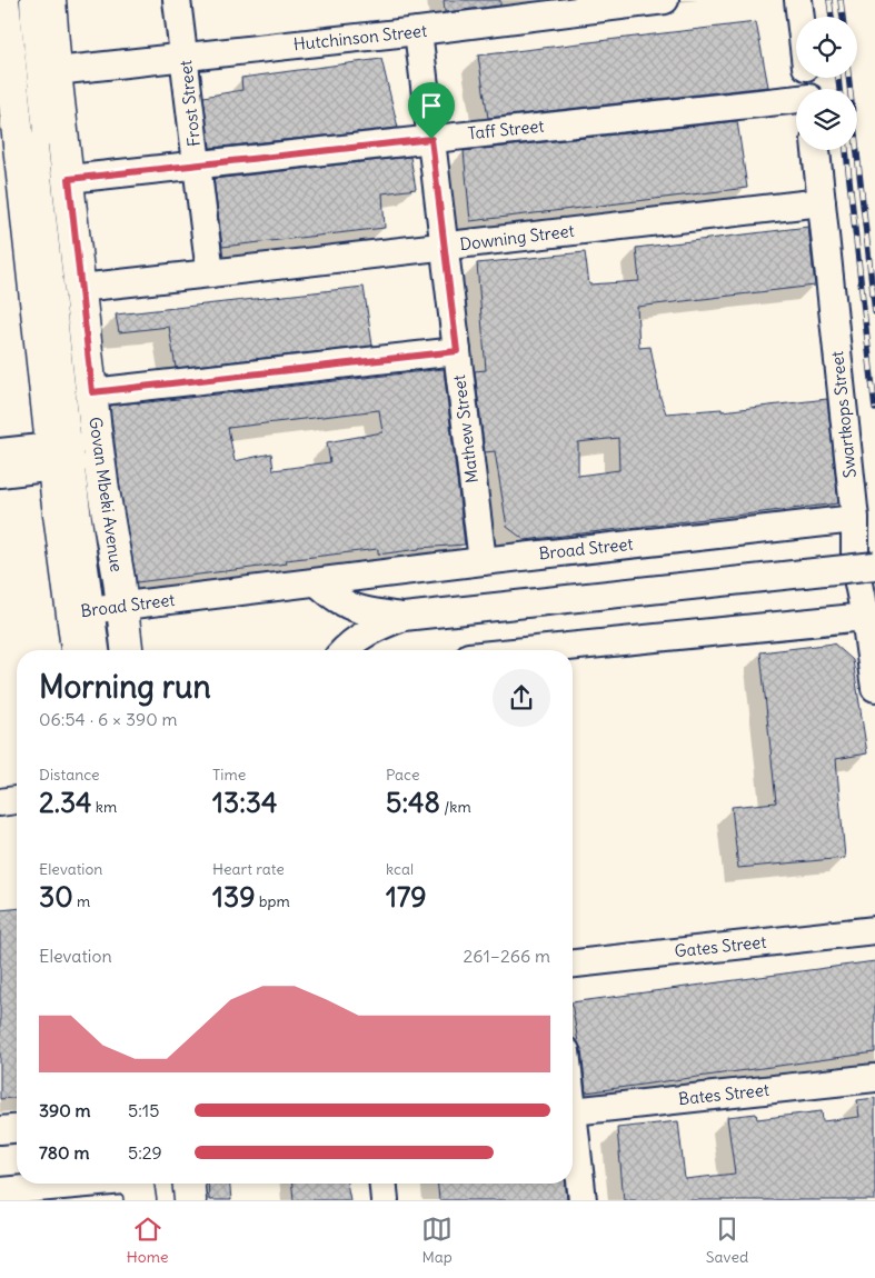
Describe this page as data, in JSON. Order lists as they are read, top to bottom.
{
  "streets": {
    "main road": ["Govan Mbeki Avenue"],
    "street": [
      "Hutchinson Street",
      "Frost Street",
      "Taff Street",
      "Downing Street",
      "Swartkops Street",
      "Mathew Street",
      "Broad Street",
      "Gates Street",
      "Bates Street"
    ]
  },
  "crossings": [
    ["Hutchinson Street", "Frost Street"],
    ["Hutchinson Street", "Mathew Street"],
    ["Hutchinson Street", "Govan Mbeki Avenue"],
    ["Frost Street", "Taff Street"],
    ["Frost Street", "Downing Street"],
    ["Taff Street", "Mathew Street"],
    ["Taff Street", "Govan Mbeki Avenue"],
    ["Downing Street", "Swartkops Street"],
    ["Downing Street", "Mathew Street"],
    ["Downing Street", "Govan Mbeki Avenue"],
    ["Swartkops Street", "Broad Street"],
    ["Mathew Street", "Broad Street"],
    ["Govan Mbeki Avenue", "Broad Street"]
  ],
  "page": {
    "heading": ["Morning run", "06:54 · 6 × 390 m"],
    "stats": [
      ["Distance", "2.34 km"],
      ["Time", "13:34"],
      ["Pace", "5:48 /km"],
      ["Elevation", "30 m"],
      ["Heart rate", "139 bpm"],
      ["kcal", "179"]
    ],
    "chart": ["Elevation", "261–266 m"],
    "list": [
      {
        "name": "390 m",
        "note": "5:15"
      },
      {
        "name": "780 m",
        "note": "5:29"
      }
    ],
    "tabs": ["Home", "Map", "Saved"]
  }
}
